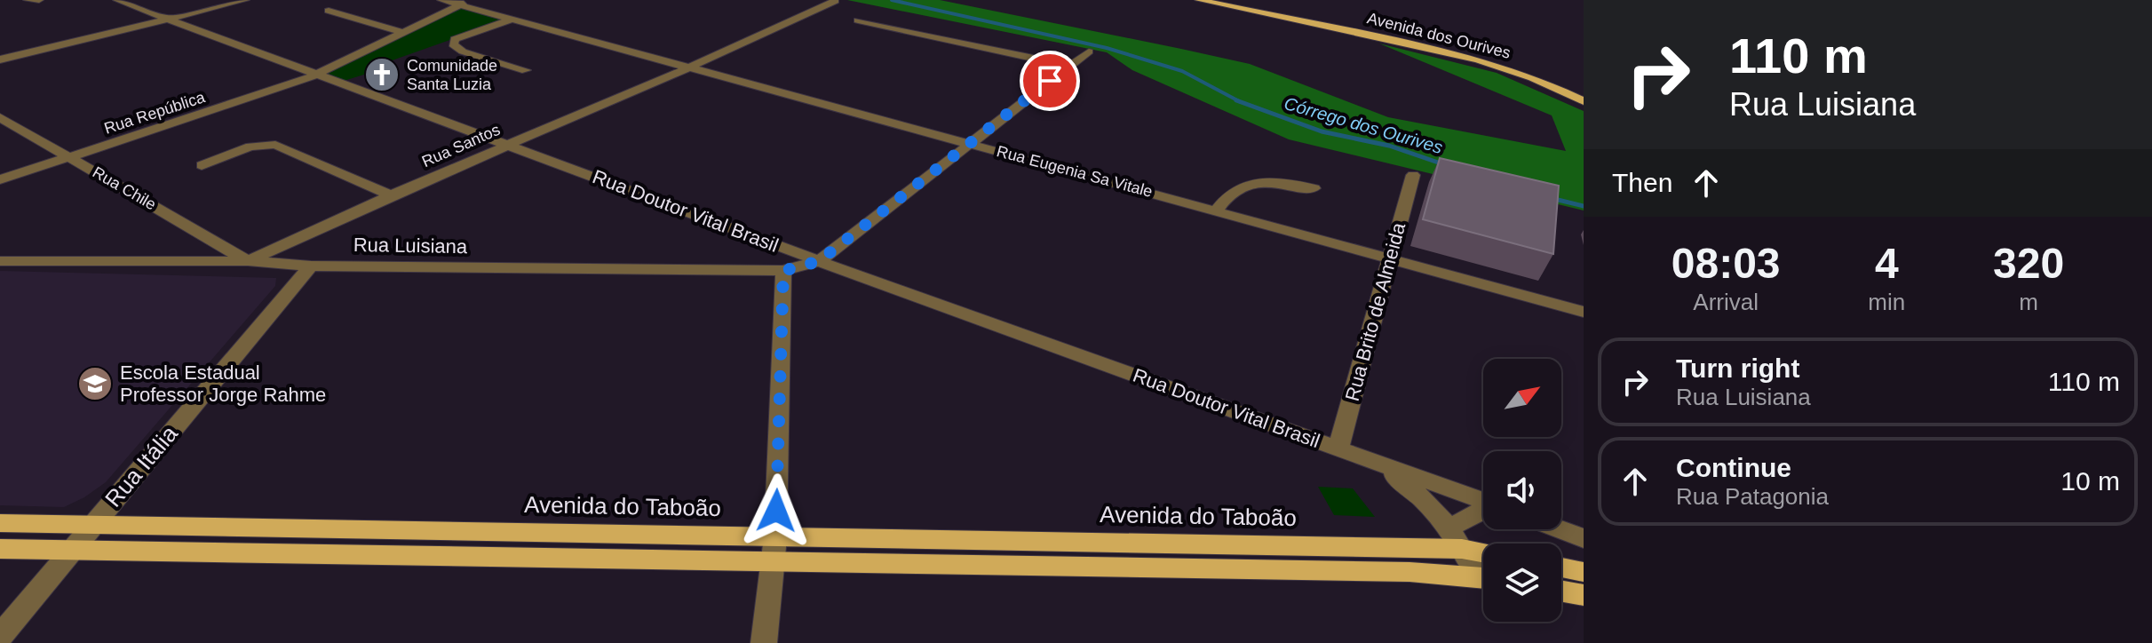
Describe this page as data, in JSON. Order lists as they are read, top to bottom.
{
  "streets": {
    "main road": ["Avenida dos Ourives", "Avenida do Taboão"],
    "street": [
      "Rua República",
      "Rua Santos",
      "Rua Eugenia Sa Vitale",
      "Rua Chile",
      "Rua Doutor Vital Brasil",
      "Rua Luisiana",
      "Rua Brito de Almeida",
      "Rua Itália"
    ]
  },
  "crossings": [
    ["Rua República", "Rua Eugenia Sa Vitale"],
    ["Rua República", "Rua Chile"],
    ["Rua República", "Rua Doutor Vital Brasil"],
    ["Rua Santos", "Rua Eugenia Sa Vitale"],
    ["Rua Santos", "Rua Chile"],
    ["Rua Santos", "Rua Doutor Vital Brasil"],
    ["Rua Santos", "Rua Luisiana"],
    ["Rua Eugenia Sa Vitale", "Rua Brito de Almeida"],
    ["Rua Chile", "Rua Luisiana"],
    ["Rua Doutor Vital Brasil", "Rua Luisiana"],
    ["Rua Doutor Vital Brasil", "Rua Brito de Almeida"],
    ["Rua Luisiana", "Rua Itália"],
    ["Rua Itália", "Avenida do Taboão"]
  ],
  "water": ["Córrego dos Ourives"],
  "places": {
    "church": ["Comunidade Santa Luzia"],
    "school or university": ["Escola Estadual Professor Jorge Rahme"]
  },
  "north": "top right",
  "page": {
    "turn": ["110 m", "Rua Luisiana"],
    "then": "Then",
    "eta": [
      "08:03",
      "Arrival",
      "4",
      "min",
      "320",
      "m"
    ],
    "list": [
      {
        "name": "Turn right",
        "note": "Rua Luisiana",
        "value": "110 m"
      },
      {
        "name": "Continue",
        "note": "Rua Patagonia",
        "value": "10 m"
      }
    ]
  }
}
